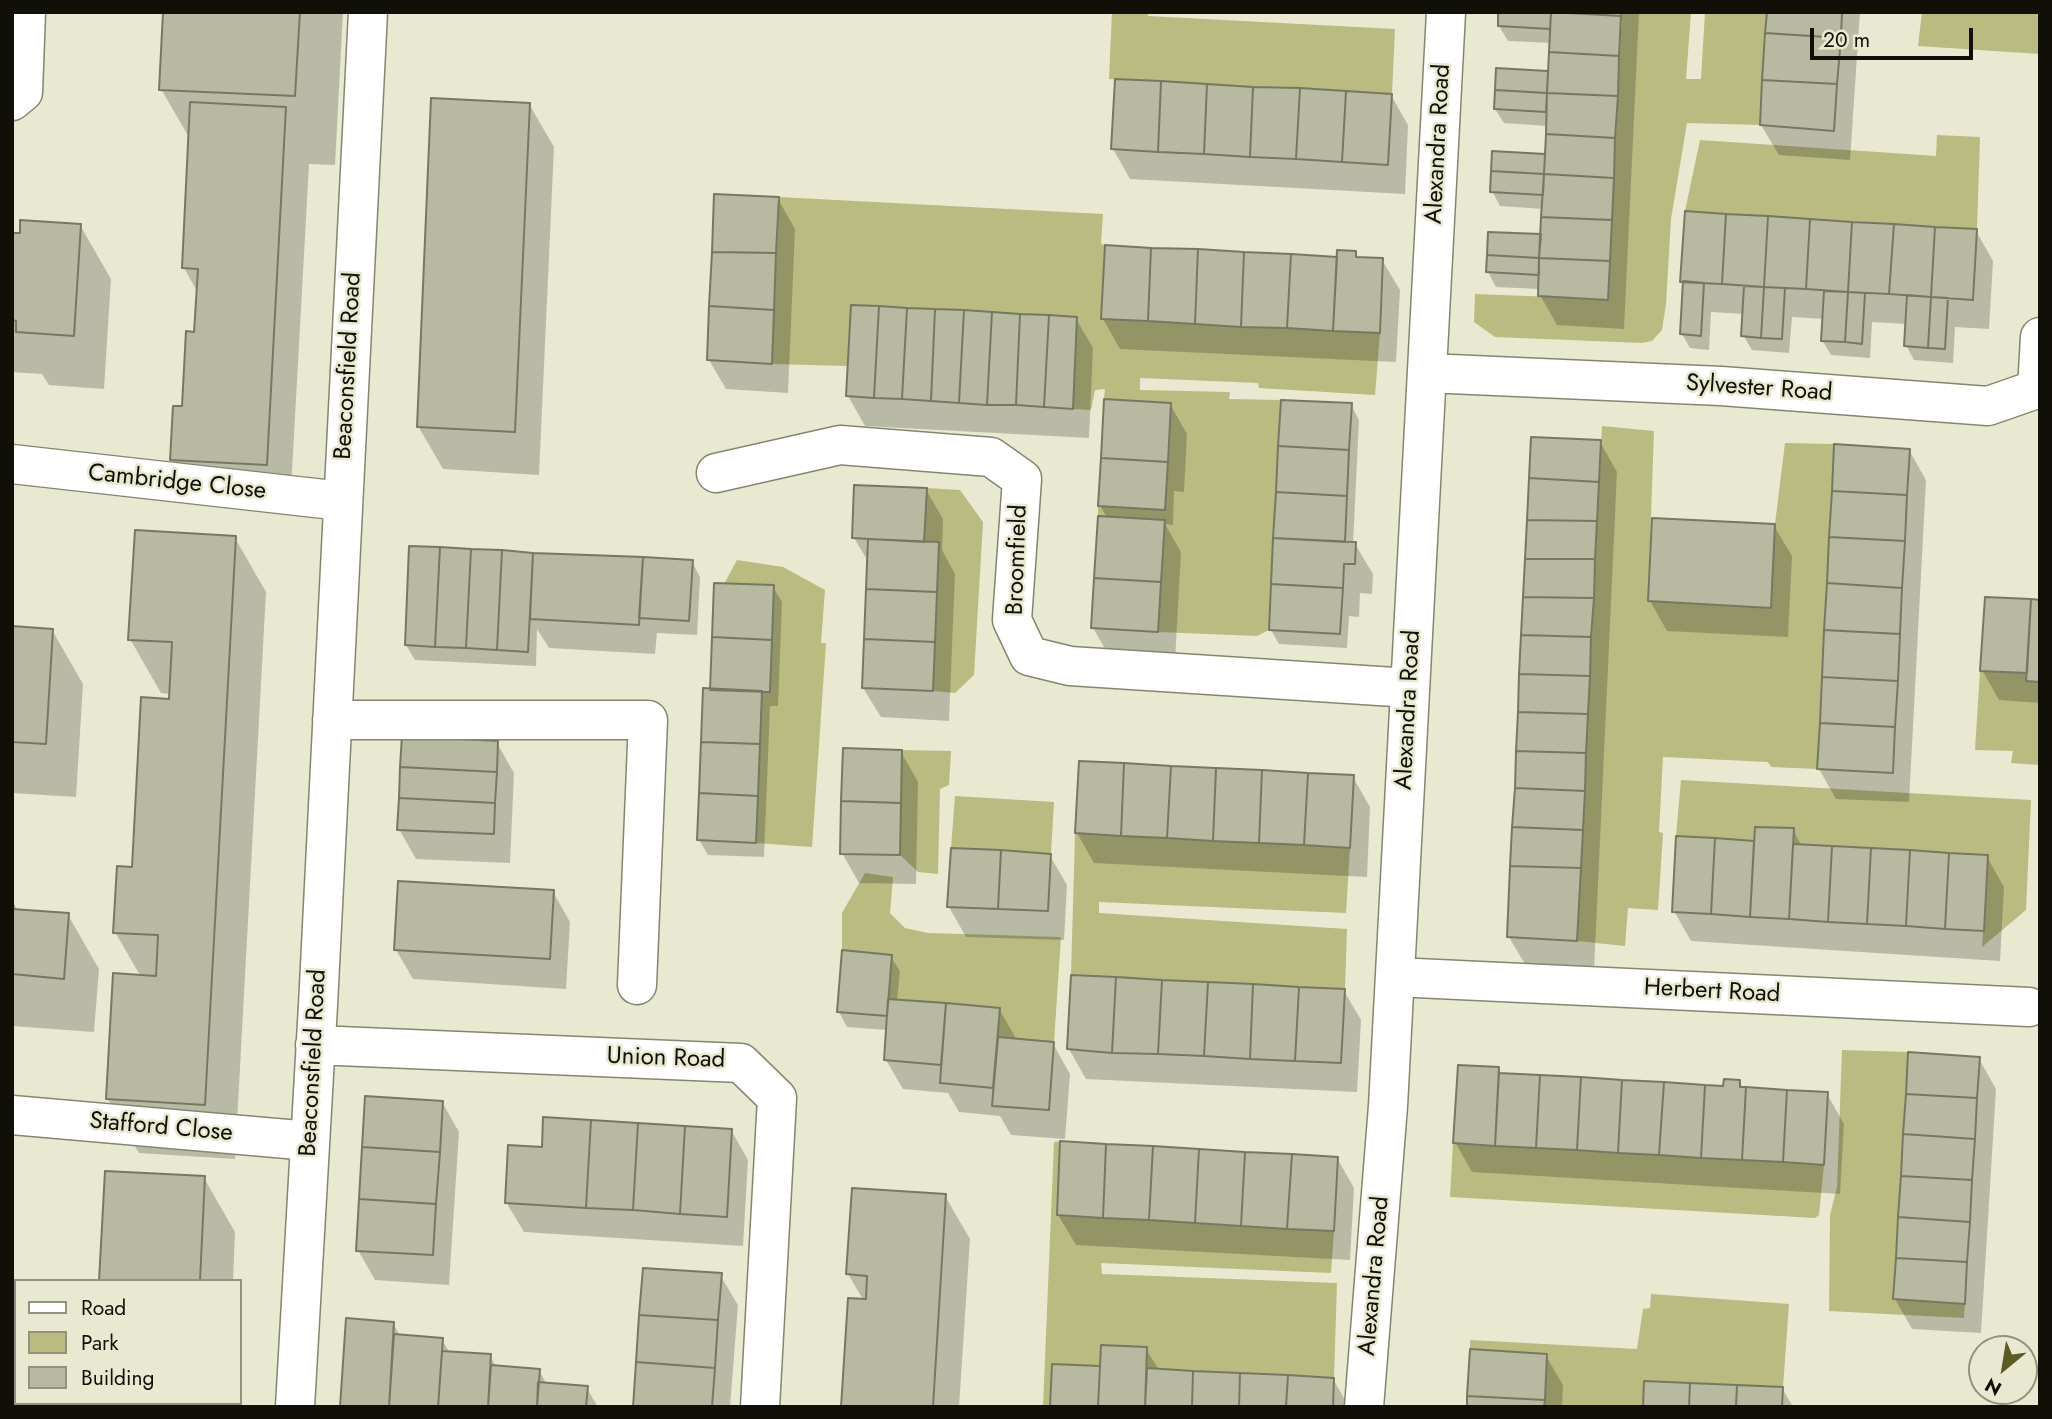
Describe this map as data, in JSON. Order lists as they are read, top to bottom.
{
  "streets": {
    "street": [
      "Alexandra Road",
      "Beaconsfield Road",
      "Sylvester Road",
      "Cambridge Close",
      "Broomfield",
      "Herbert Road",
      "Union Road",
      "Stafford Close"
    ]
  },
  "crossings": [
    ["Alexandra Road", "Sylvester Road"],
    ["Alexandra Road", "Broomfield"],
    ["Alexandra Road", "Herbert Road"],
    ["Beaconsfield Road", "Cambridge Close"],
    ["Beaconsfield Road", "Union Road"],
    ["Beaconsfield Road", "Stafford Close"]
  ],
  "legend": ["Road", "Park", "Building"],
  "scale_bar": "20 m",
  "north": "bottom left"
}
